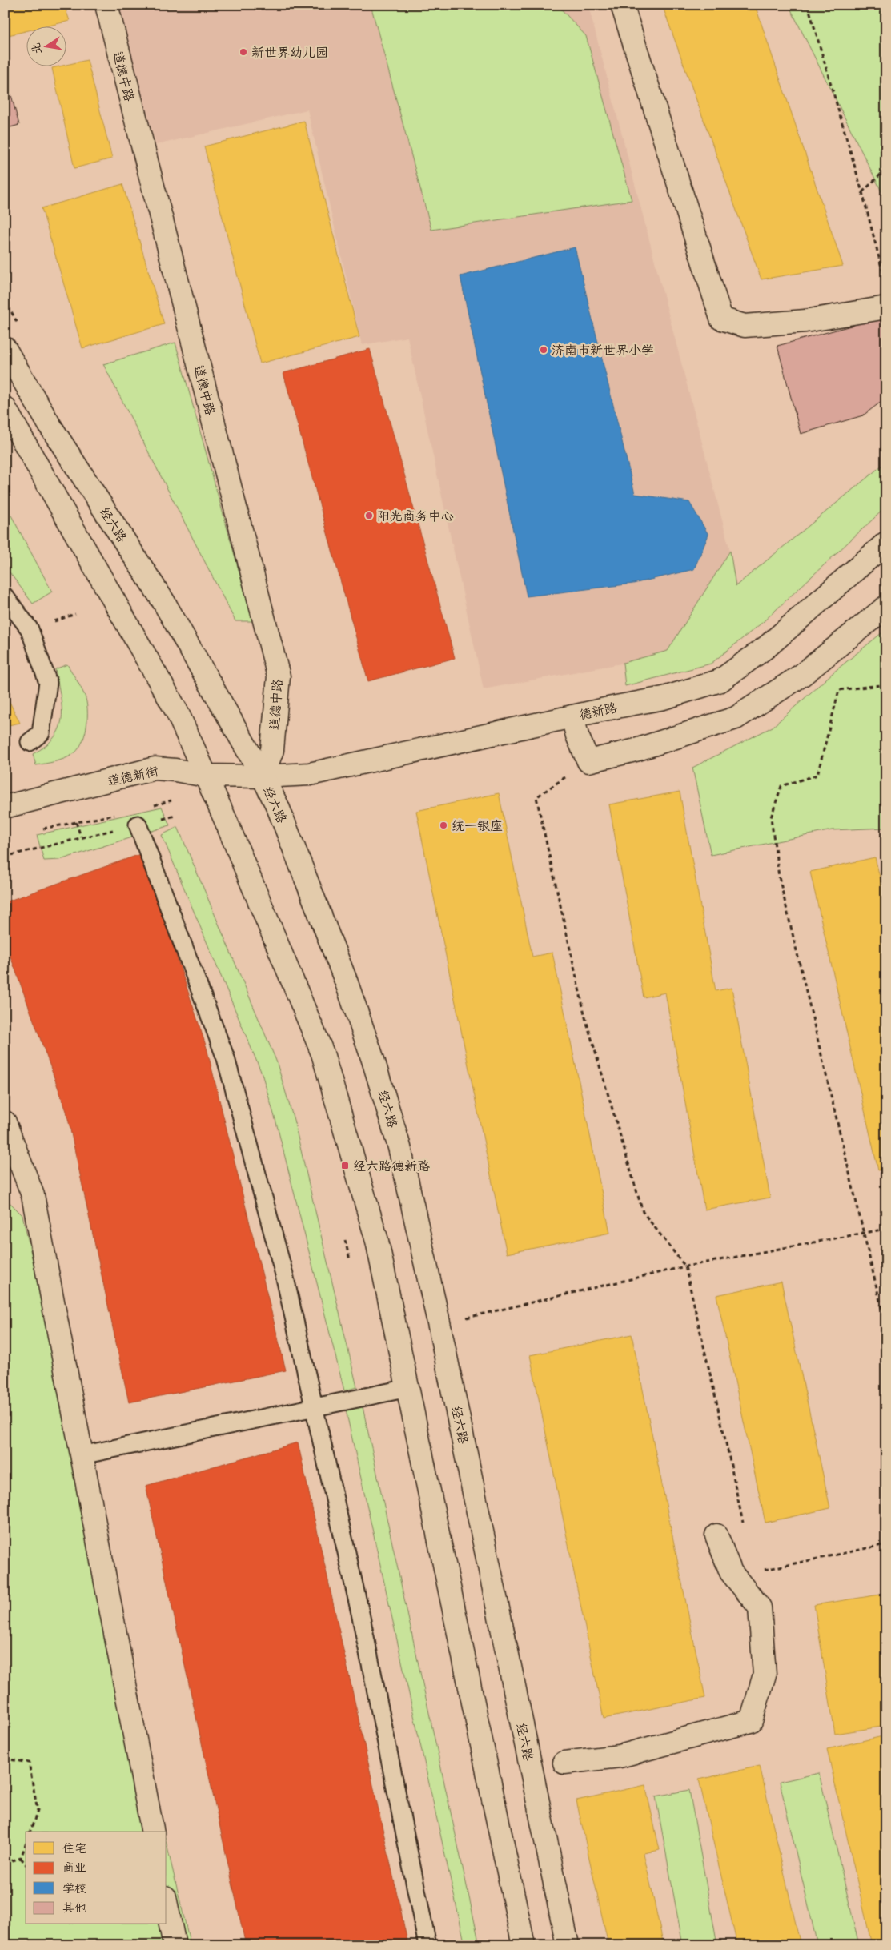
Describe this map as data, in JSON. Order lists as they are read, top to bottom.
{
  "streets": {
    "street": [
      "道德中路",
      "经六路",
      "德新路",
      "道德新街"
    ]
  },
  "crossings": [
    ["道德中路", "经六路"],
    ["道德中路", "德新路"],
    ["道德中路", "道德新街"],
    ["经六路", "德新路"],
    ["经六路", "道德新街"],
    ["德新路", "道德新街"]
  ],
  "places": {
    "other": [
      "新世界幼儿园",
      "济南市新世界小学",
      "阳光商务中心",
      "统一银座"
    ],
    "transit": ["经六路德新路"]
  },
  "legend": [
    "住宅",
    "商业",
    "学校",
    "其他"
  ],
  "north": "left"
}
